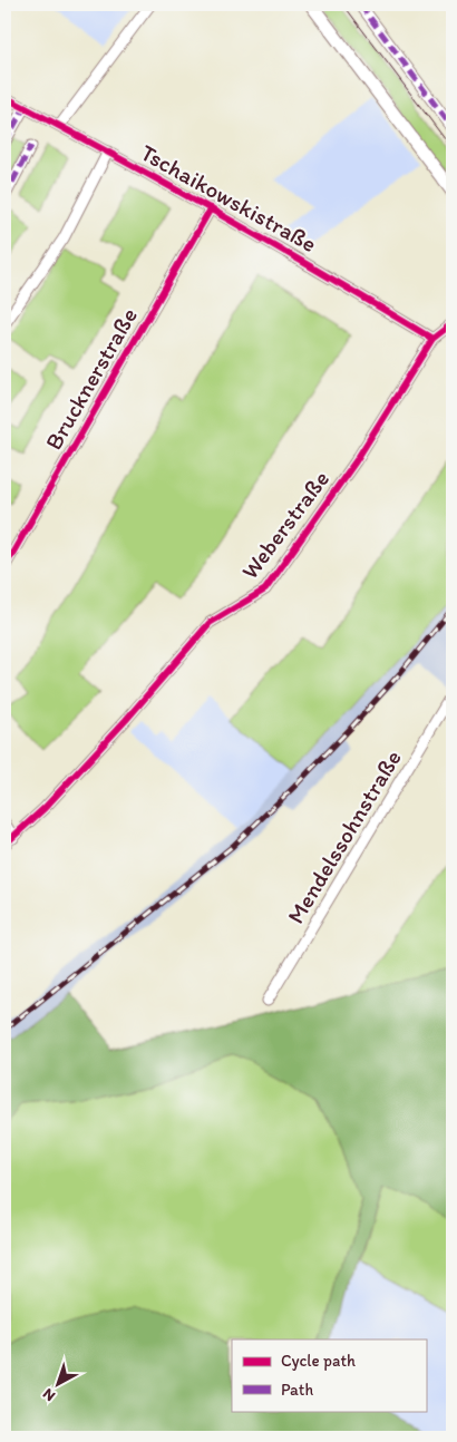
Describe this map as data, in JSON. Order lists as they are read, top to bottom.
{
  "streets": {
    "street": [
      "Tschaikowskistraße",
      "Brucknerstraße",
      "Weberstraße",
      "Mendelssohnstraße"
    ]
  },
  "crossings": [
    ["Tschaikowskistraße", "Brucknerstraße"],
    ["Tschaikowskistraße", "Weberstraße"]
  ],
  "legend": ["Cycle path", "Path"],
  "north": "bottom left"
}
